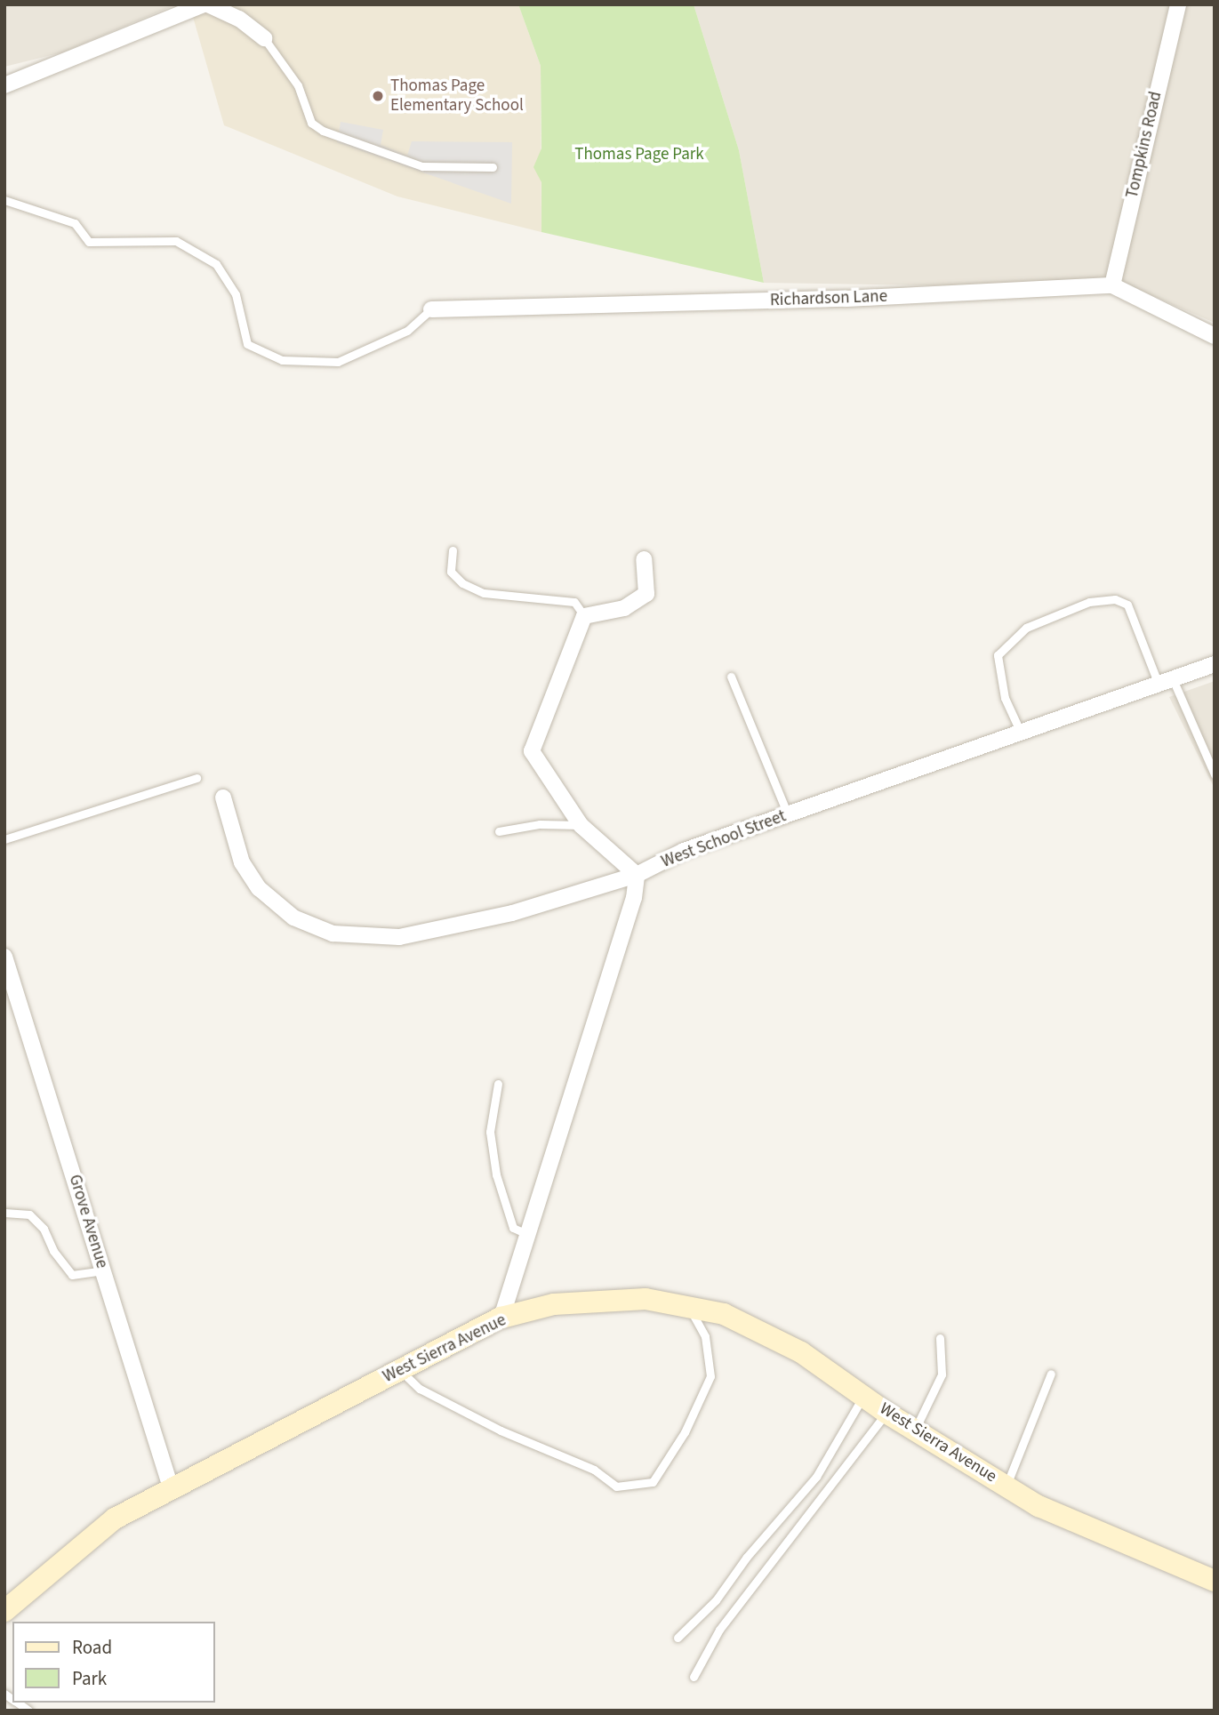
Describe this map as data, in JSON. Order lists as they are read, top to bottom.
{
  "streets": {
    "main road": ["West Sierra Avenue"],
    "street": [
      "Tompkins Road",
      "Richardson Lane",
      "West School Street",
      "Grove Avenue"
    ]
  },
  "crossings": [
    ["Tompkins Road", "Richardson Lane"],
    ["Grove Avenue", "West Sierra Avenue"]
  ],
  "parks": ["Thomas Page Park"],
  "places": ["Thomas Page Elementary School"],
  "legend": ["Road", "Park"]
}
